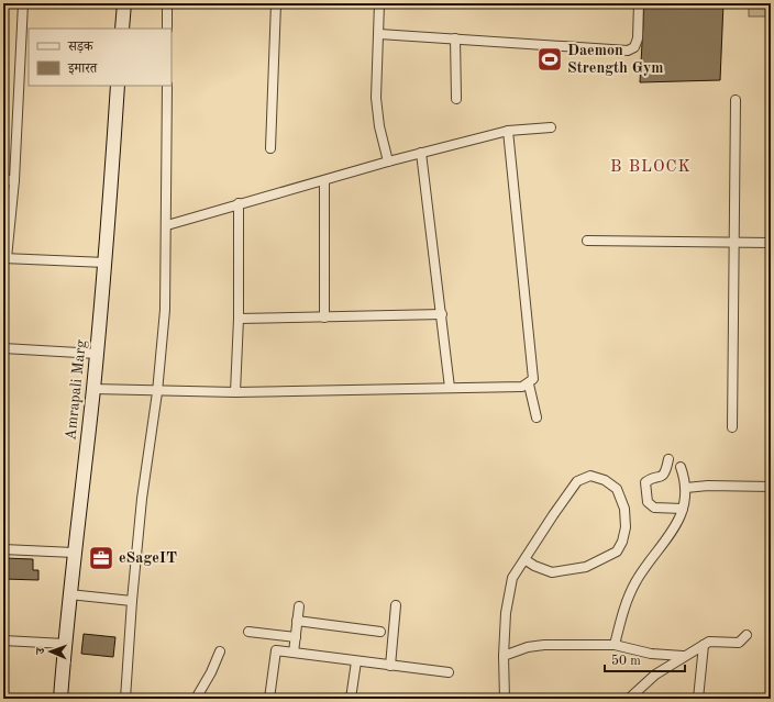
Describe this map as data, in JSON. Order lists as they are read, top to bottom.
{
  "streets": {
    "street": ["Amrapali Marg"]
  },
  "districts": ["B BLOCK"],
  "places": {
    "sports": ["Daemon Strength Gym"],
    "office": ["eSageIT"]
  },
  "legend": ["सड़क", "इमारत"],
  "scale_bar": "50 m",
  "north": "left"
}
